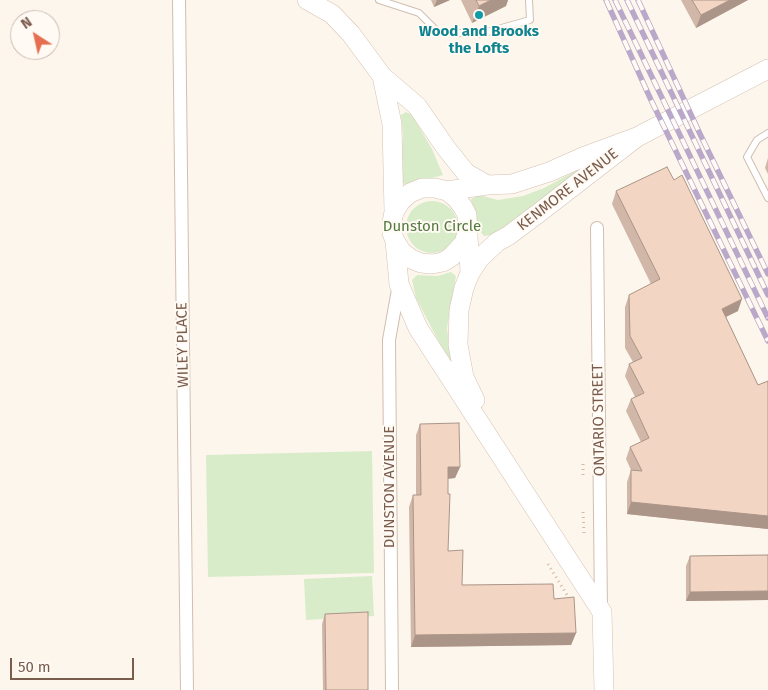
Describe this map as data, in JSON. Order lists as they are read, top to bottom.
{
  "streets": {
    "street": [
      "KENMORE AVENUE",
      "WILEY PLACE",
      "ONTARIO STREET",
      "DUNSTON AVENUE"
    ]
  },
  "parks": ["Dunston Circle"],
  "places": ["Wood and Brooks the Lofts"],
  "scale_bar": "50 m",
  "north": "top left"
}
